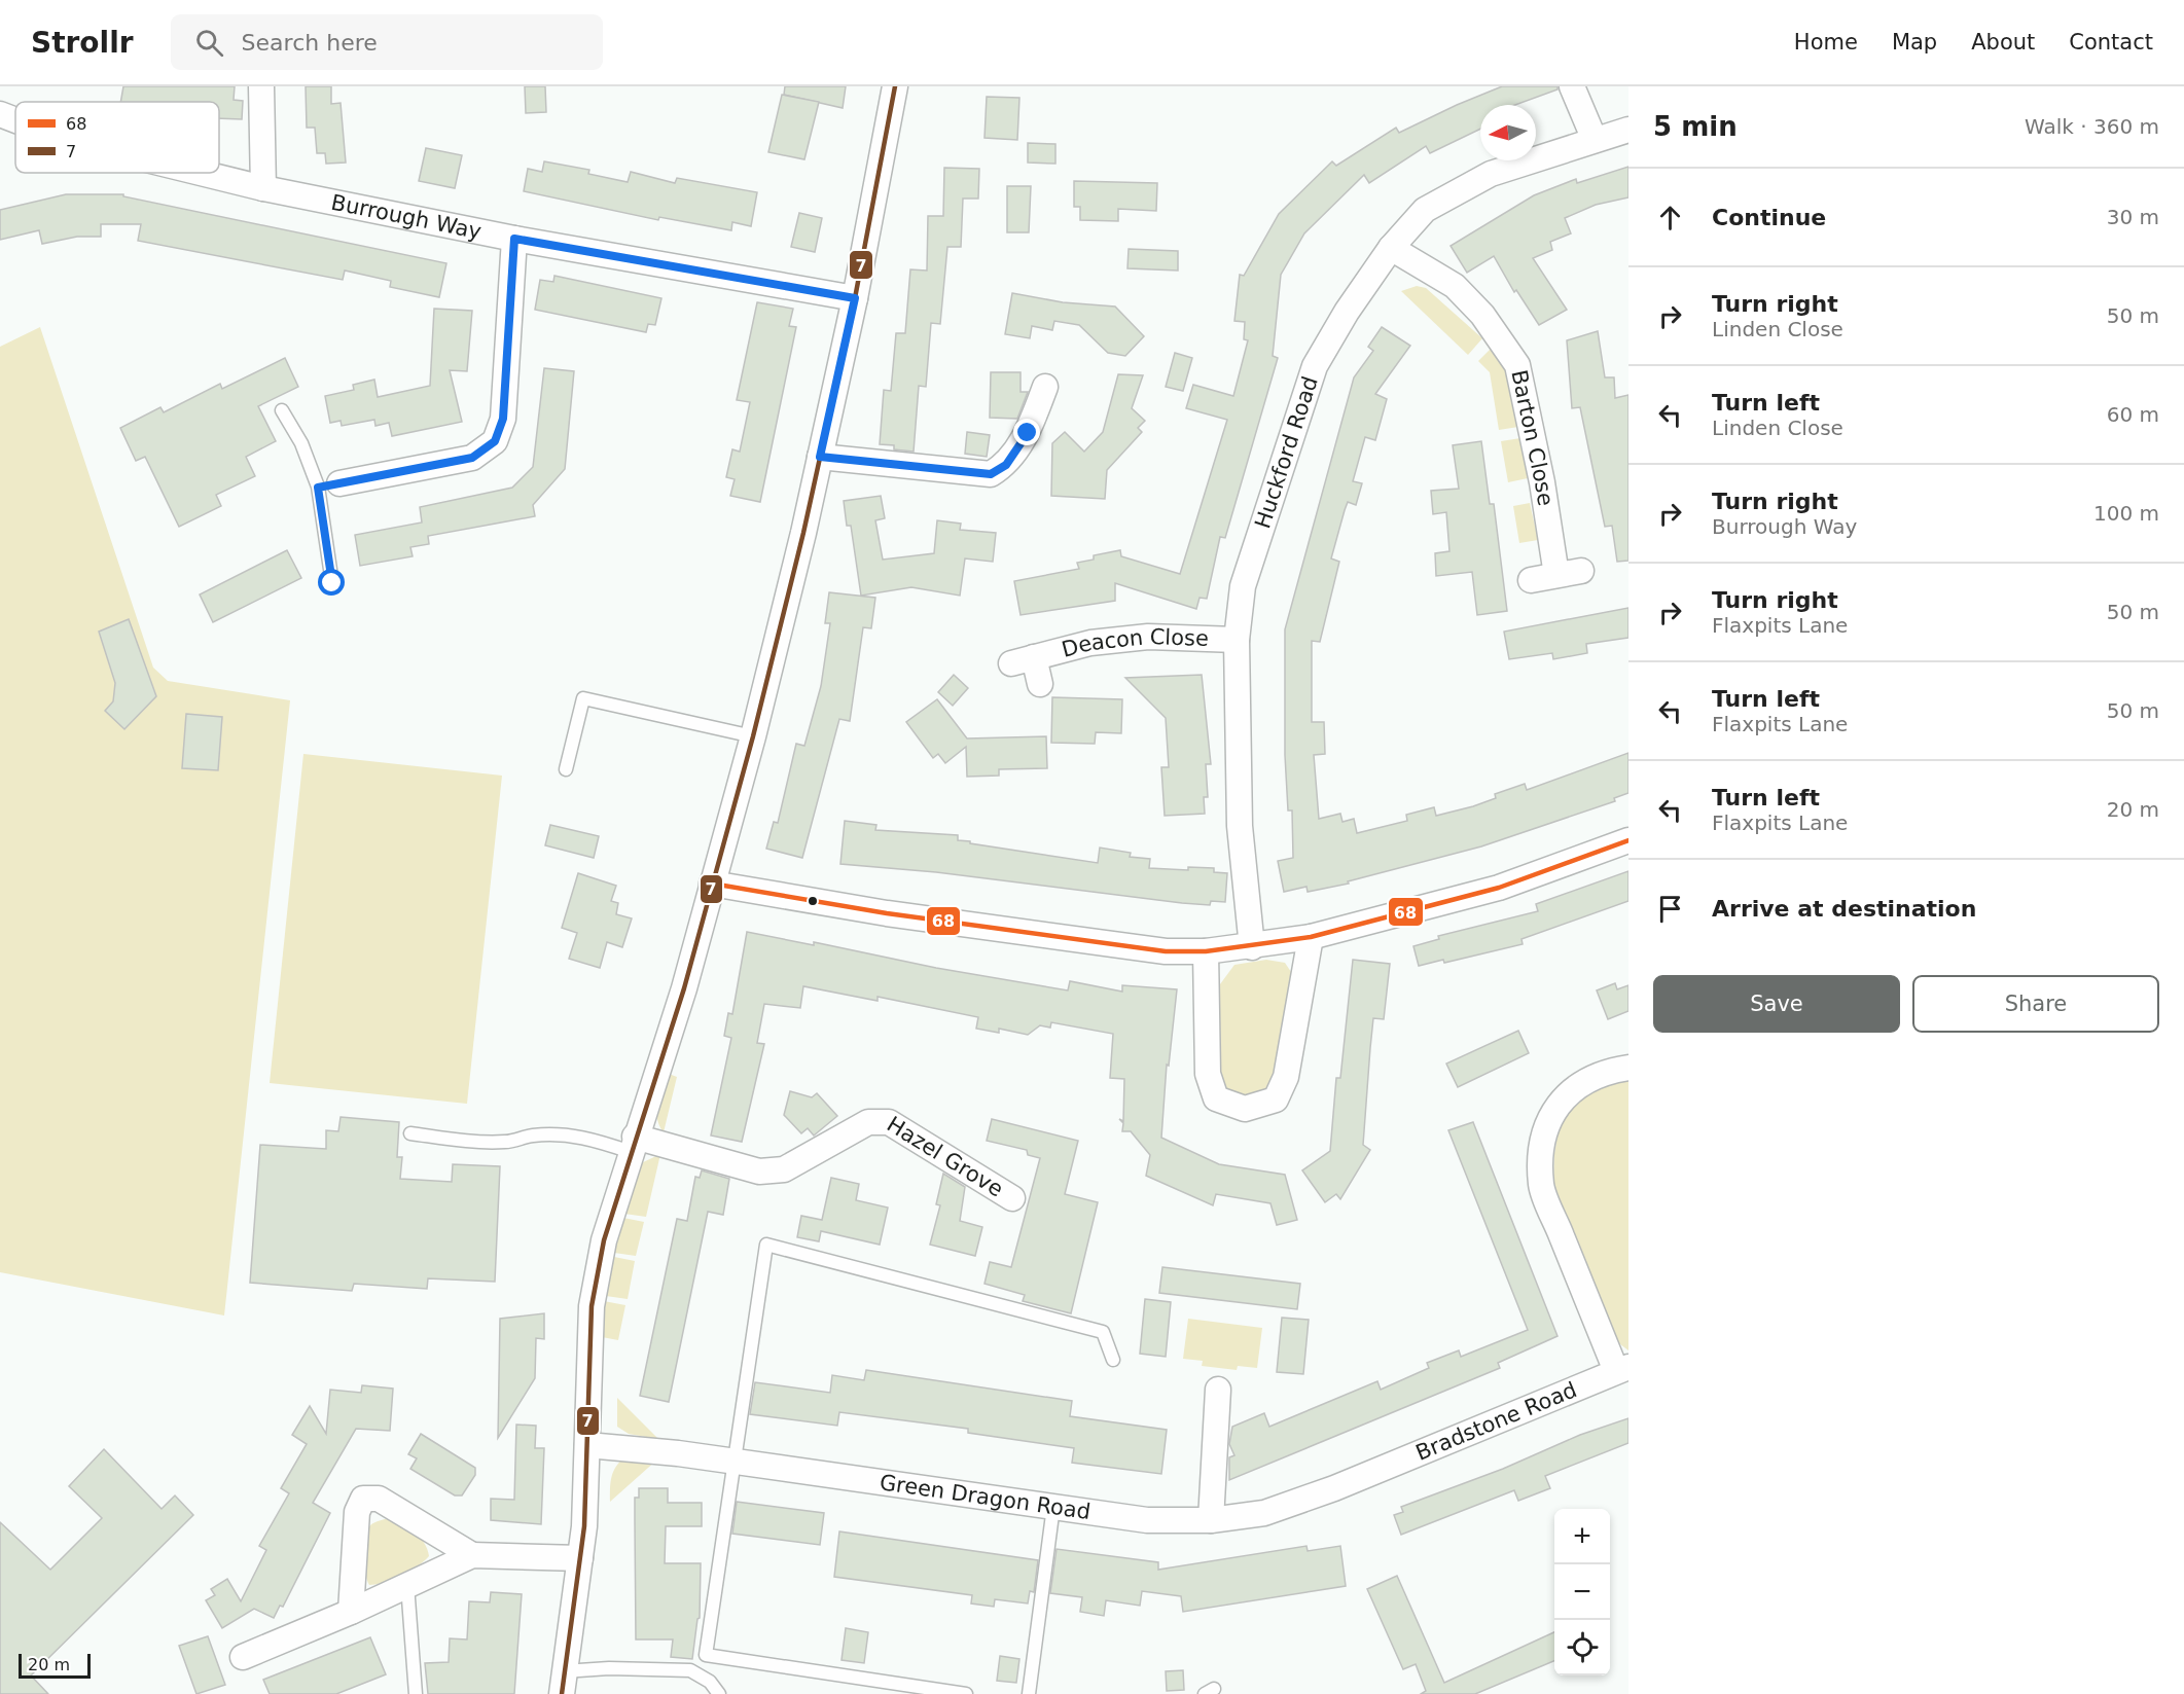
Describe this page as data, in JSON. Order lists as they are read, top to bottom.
{
  "streets": {
    "street": [
      "Burrough Way",
      "Barton Close",
      "Huckford Road",
      "Deacon Close",
      "Hazel Grove",
      "Bradstone Road",
      "Green Dragon Road"
    ]
  },
  "crossings": [
    ["Barton Close", "Huckford Road"],
    ["Huckford Road", "Deacon Close"],
    ["Bradstone Road", "Green Dragon Road"]
  ],
  "lines": ["transit line 7", "transit line 68"],
  "legend": ["68", "7"],
  "scale_bar": "20 m",
  "north": "left",
  "page": {
    "header": "Strollr",
    "search": "Search here",
    "nav": [
      "Home",
      "Map",
      "About",
      "Contact"
    ],
    "heading": ["5 min", "Walk · 360 m"],
    "list": [
      ["Continue", "30 m"],
      ["Turn right", "Linden Close", "50 m"],
      ["Turn left", "Linden Close", "60 m"],
      ["Turn right", "Burrough Way", "100 m"],
      ["Turn right", "Flaxpits Lane", "50 m"],
      ["Turn left", "Flaxpits Lane", "50 m"],
      ["Turn left", "Flaxpits Lane", "20 m"],
      "Arrive at destination"
    ],
    "buttons": ["Save", "Share"],
    "map_buttons": ["+", "−"],
    "scale": "20 m"
  }
}
